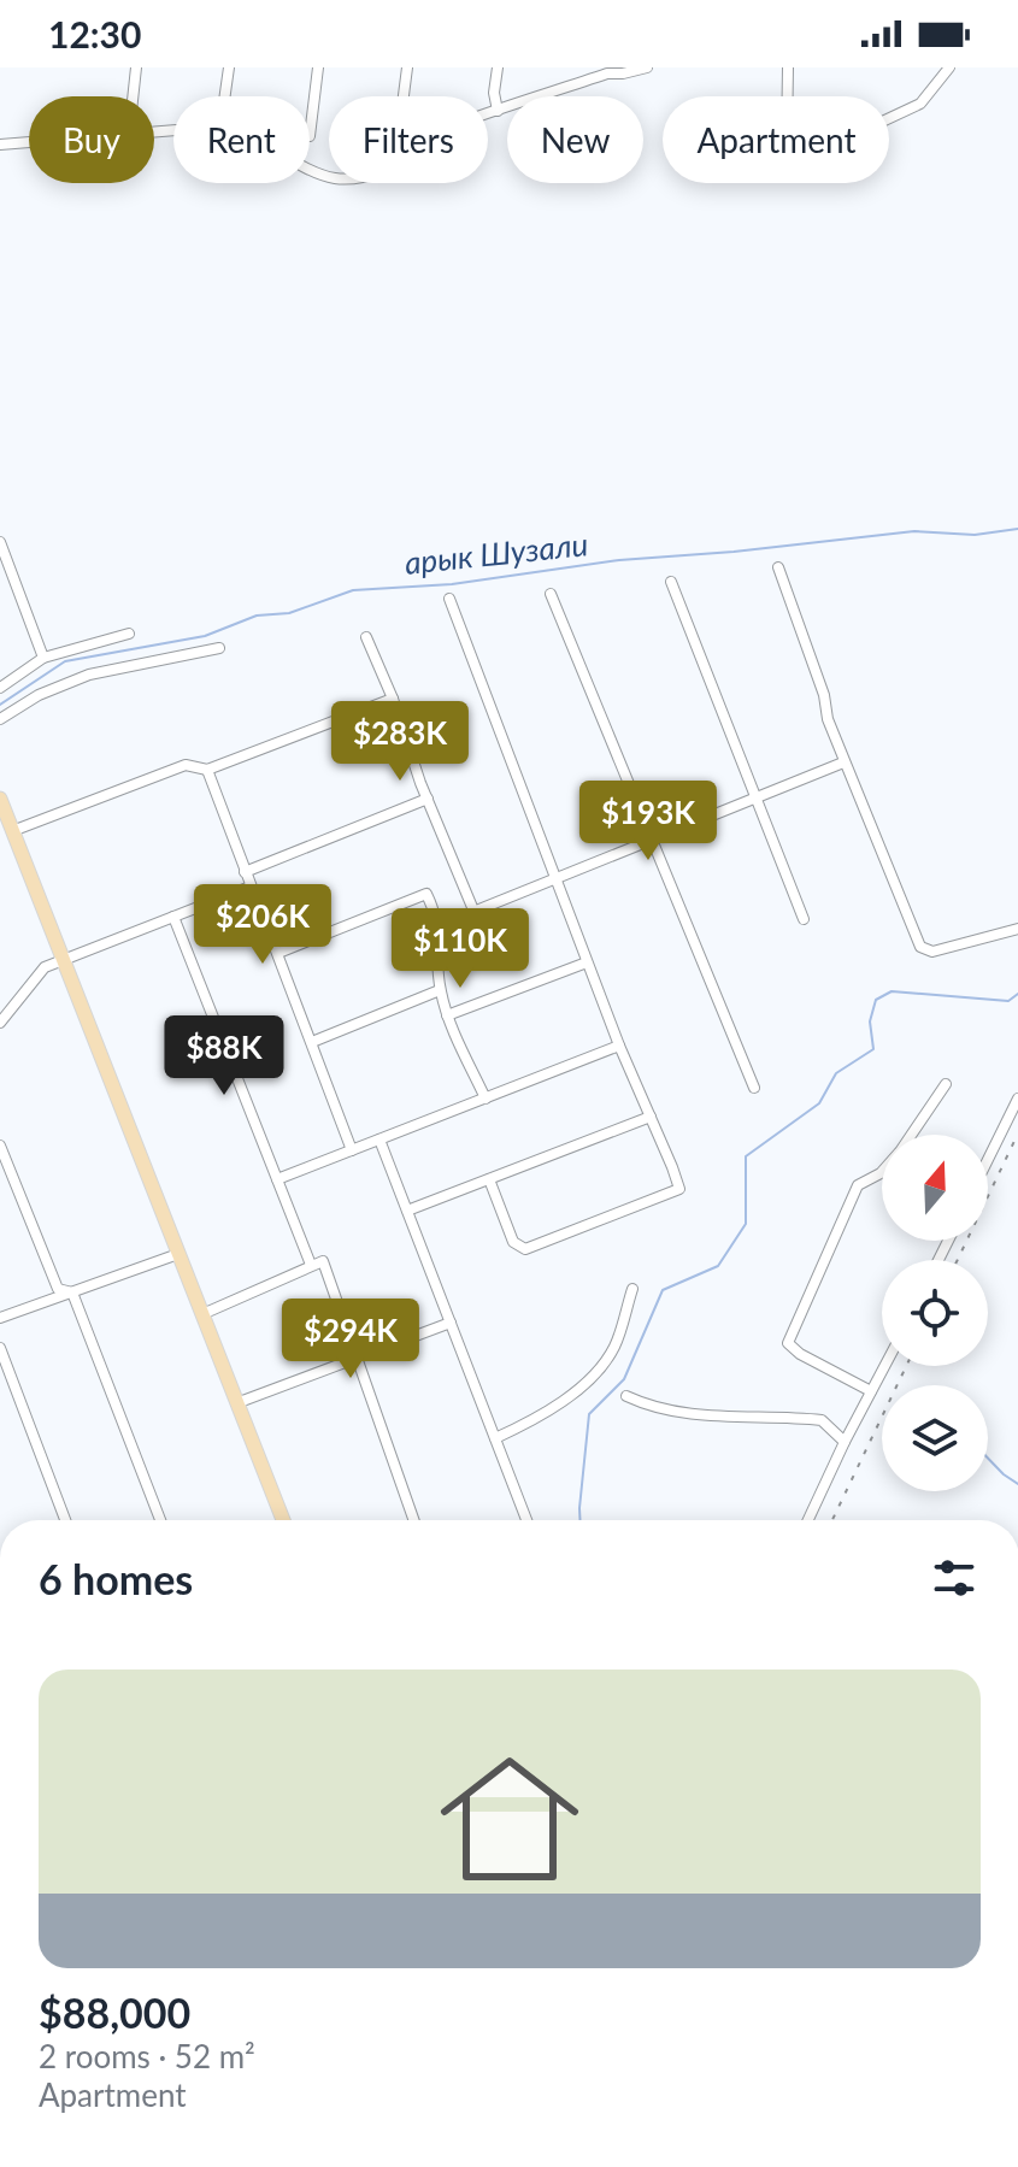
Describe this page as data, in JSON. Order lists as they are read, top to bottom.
{
  "water": ["арык Шузали"],
  "north": "top",
  "page": {
    "status": "12:30",
    "chip": [
      "Buy",
      "Rent",
      "Filters",
      "New",
      "Apartment"
    ],
    "price": [
      "$283K",
      "$193K",
      "$206K",
      "$110K",
      "$88K",
      "$294K"
    ],
    "heading": "6 homes",
    "list": [
      {
        "name": "$88,000",
        "note": "2 rooms · 52 m² · Apartment"
      }
    ]
  }
}
